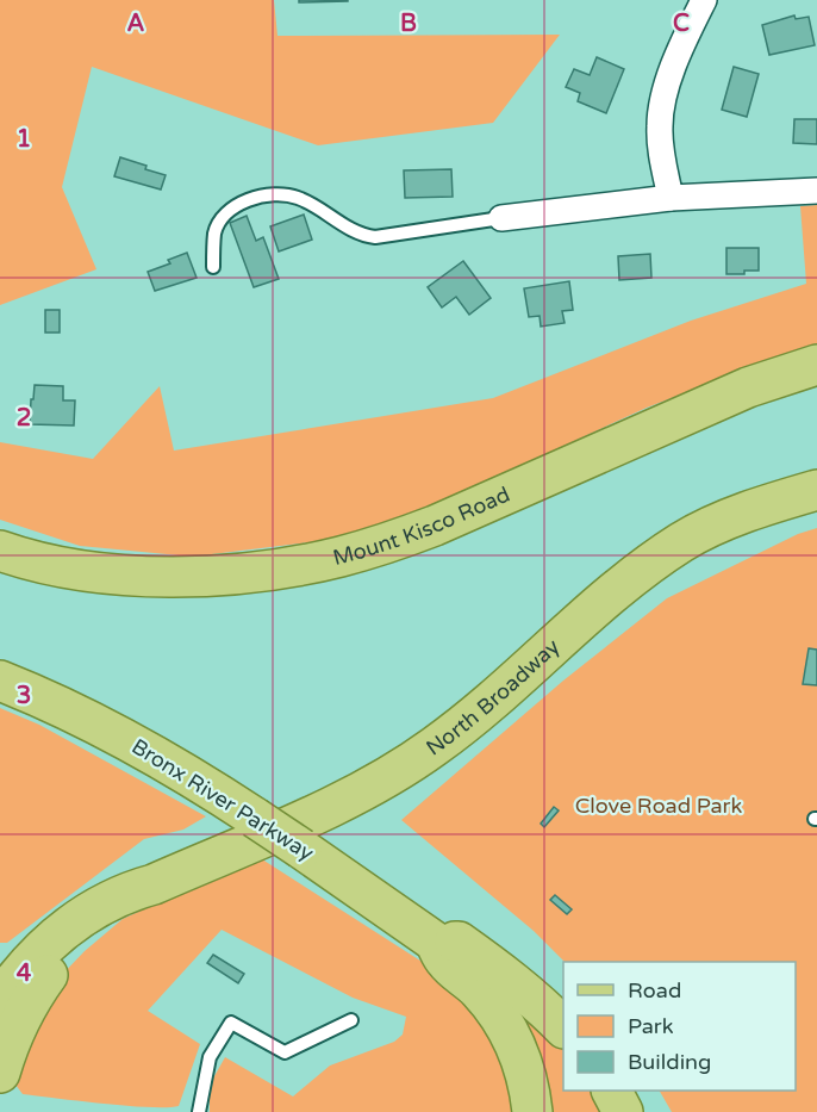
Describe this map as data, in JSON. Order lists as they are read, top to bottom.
{
  "streets": {
    "main road": ["Mount Kisco Road", "North Broadway", "Bronx River Parkway"]
  },
  "parks": ["Clove Road Park"],
  "legend": ["Road", "Park", "Building"],
  "grid": {
    "columns": ["A", "B", "C"],
    "rows": [
      "1",
      "2",
      "3",
      "4"
    ]
  }
}
